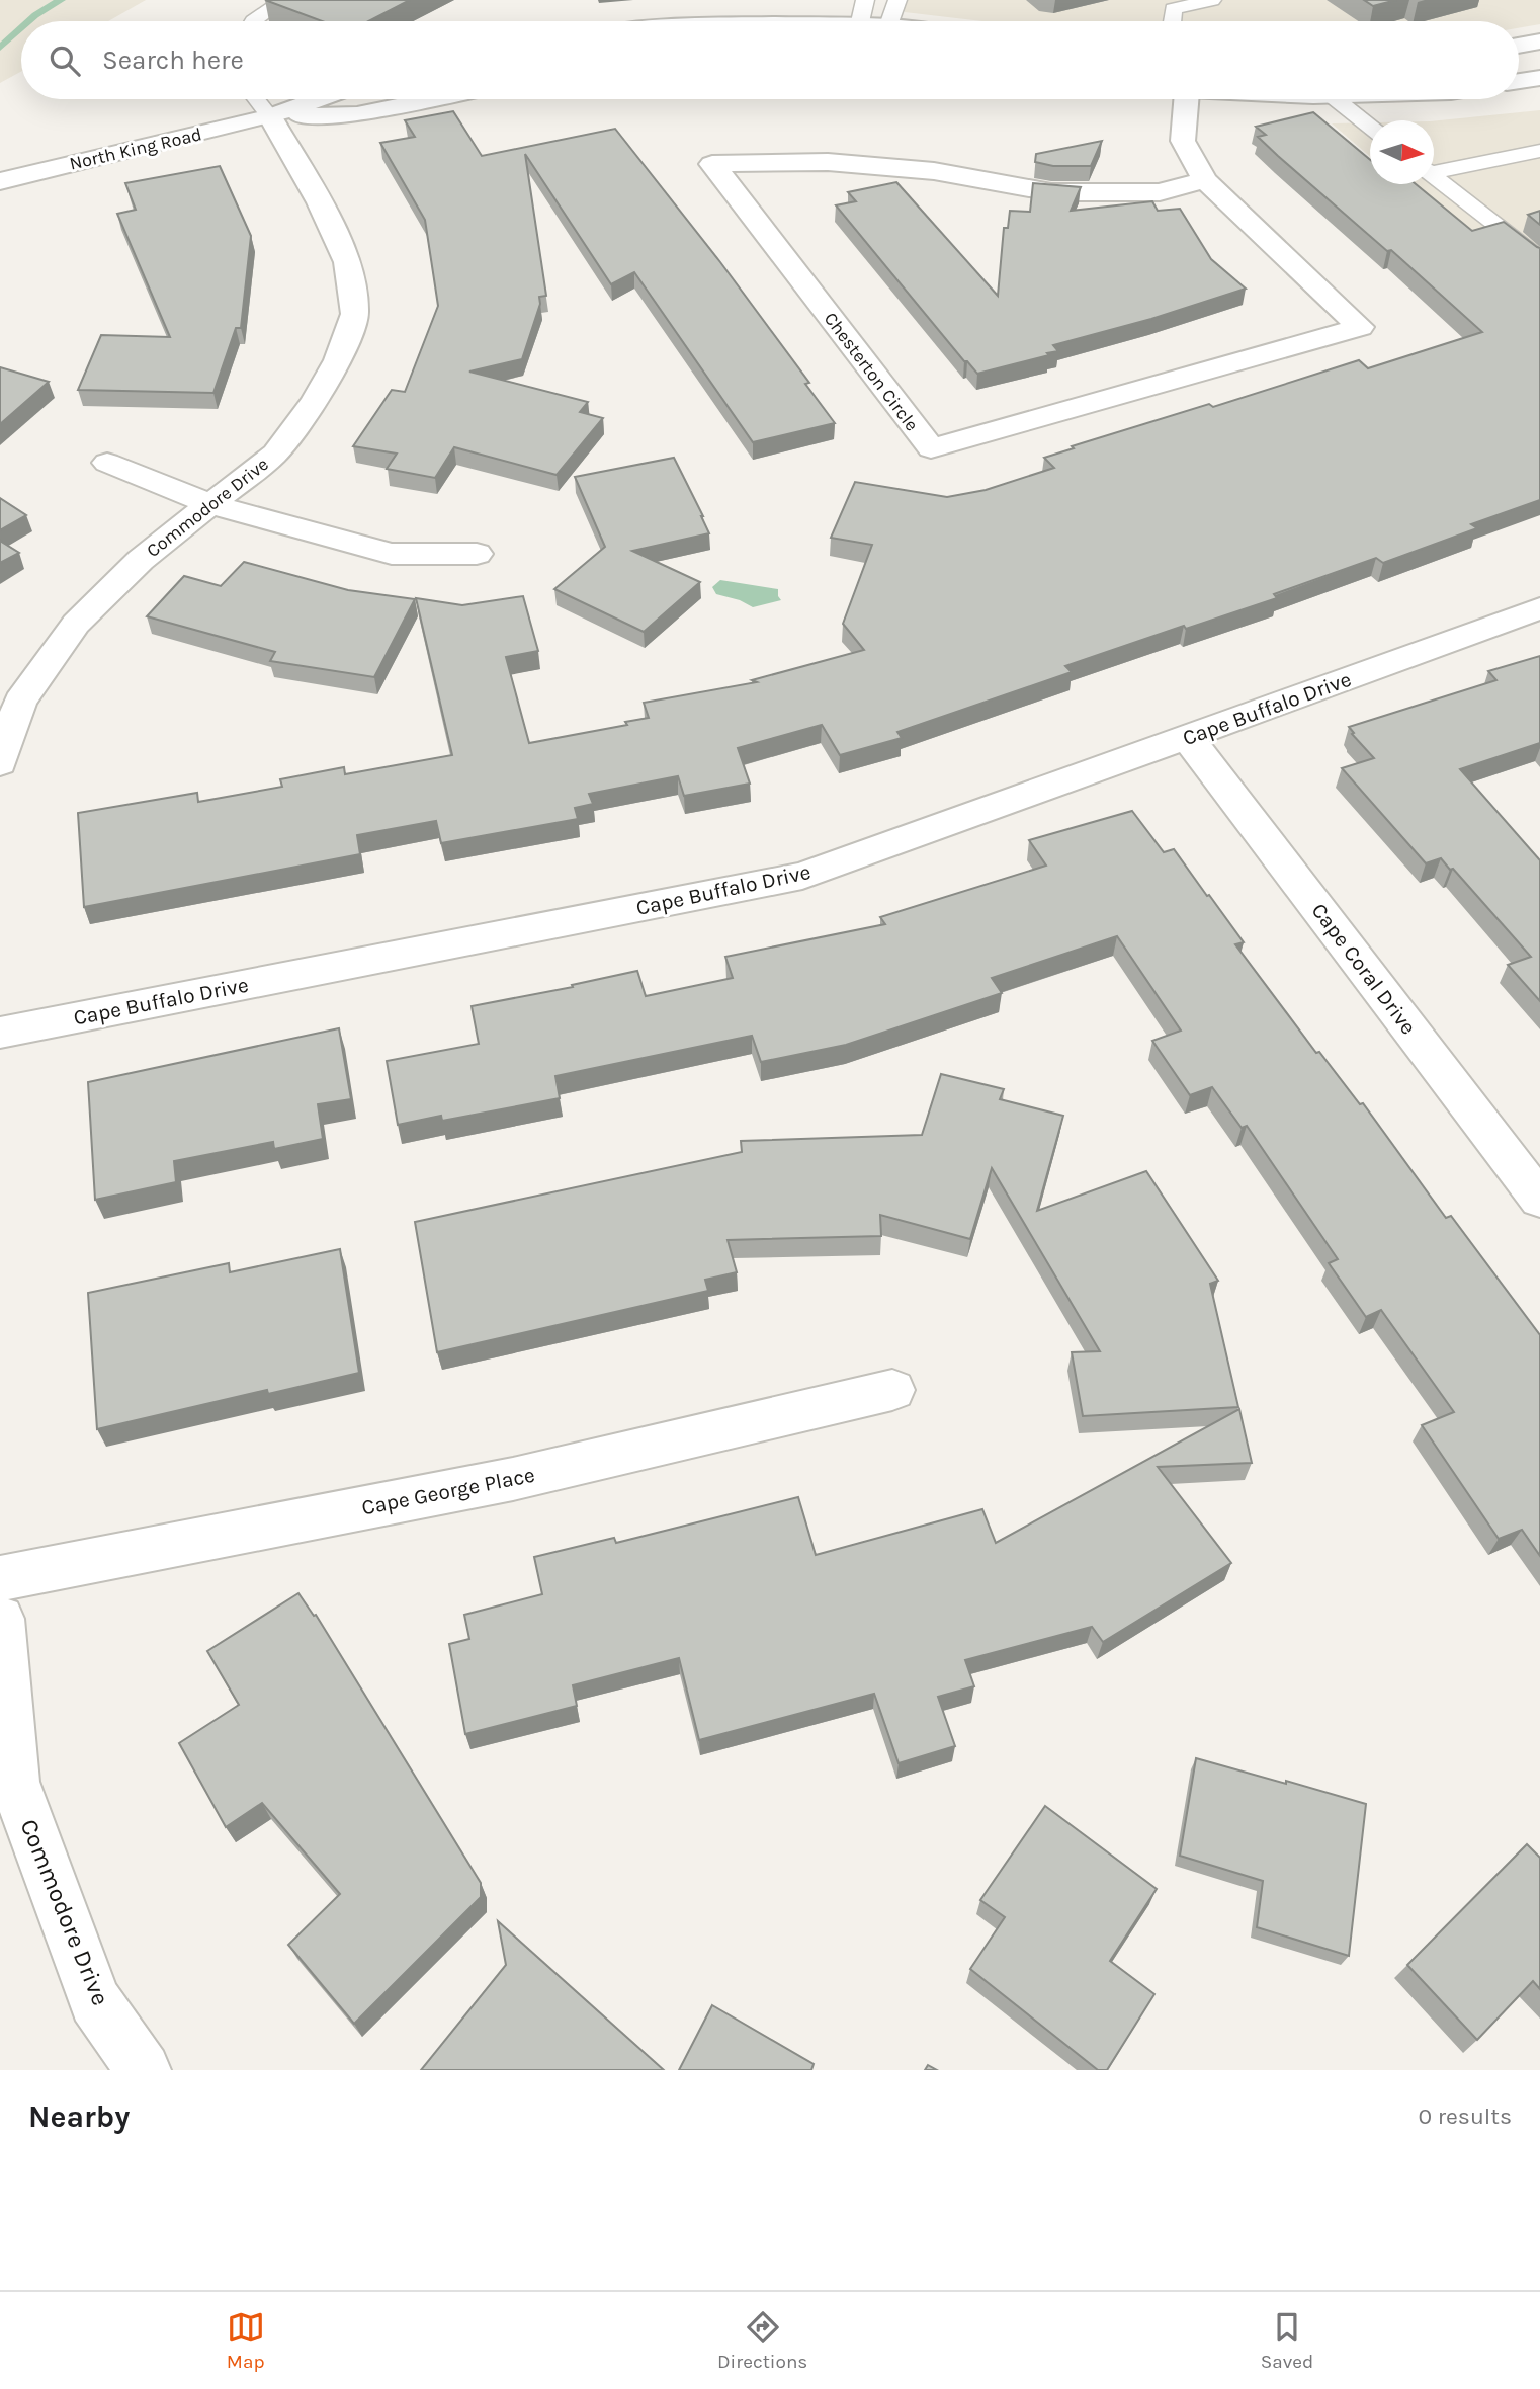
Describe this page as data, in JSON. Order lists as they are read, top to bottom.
{
  "streets": {
    "street": [
      "North King Road",
      "Chesterton Circle",
      "Commodore Drive",
      "Cape Buffalo Drive",
      "Cape Coral Drive",
      "Cape George Place"
    ]
  },
  "crossings": [
    ["North King Road", "Commodore Drive"],
    ["Cape Buffalo Drive", "Cape Coral Drive"]
  ],
  "north": "right",
  "page": {
    "search": "Search here",
    "heading": ["Nearby", "0 results"],
    "nav": ["Map", "Directions", "Saved"]
  }
}
